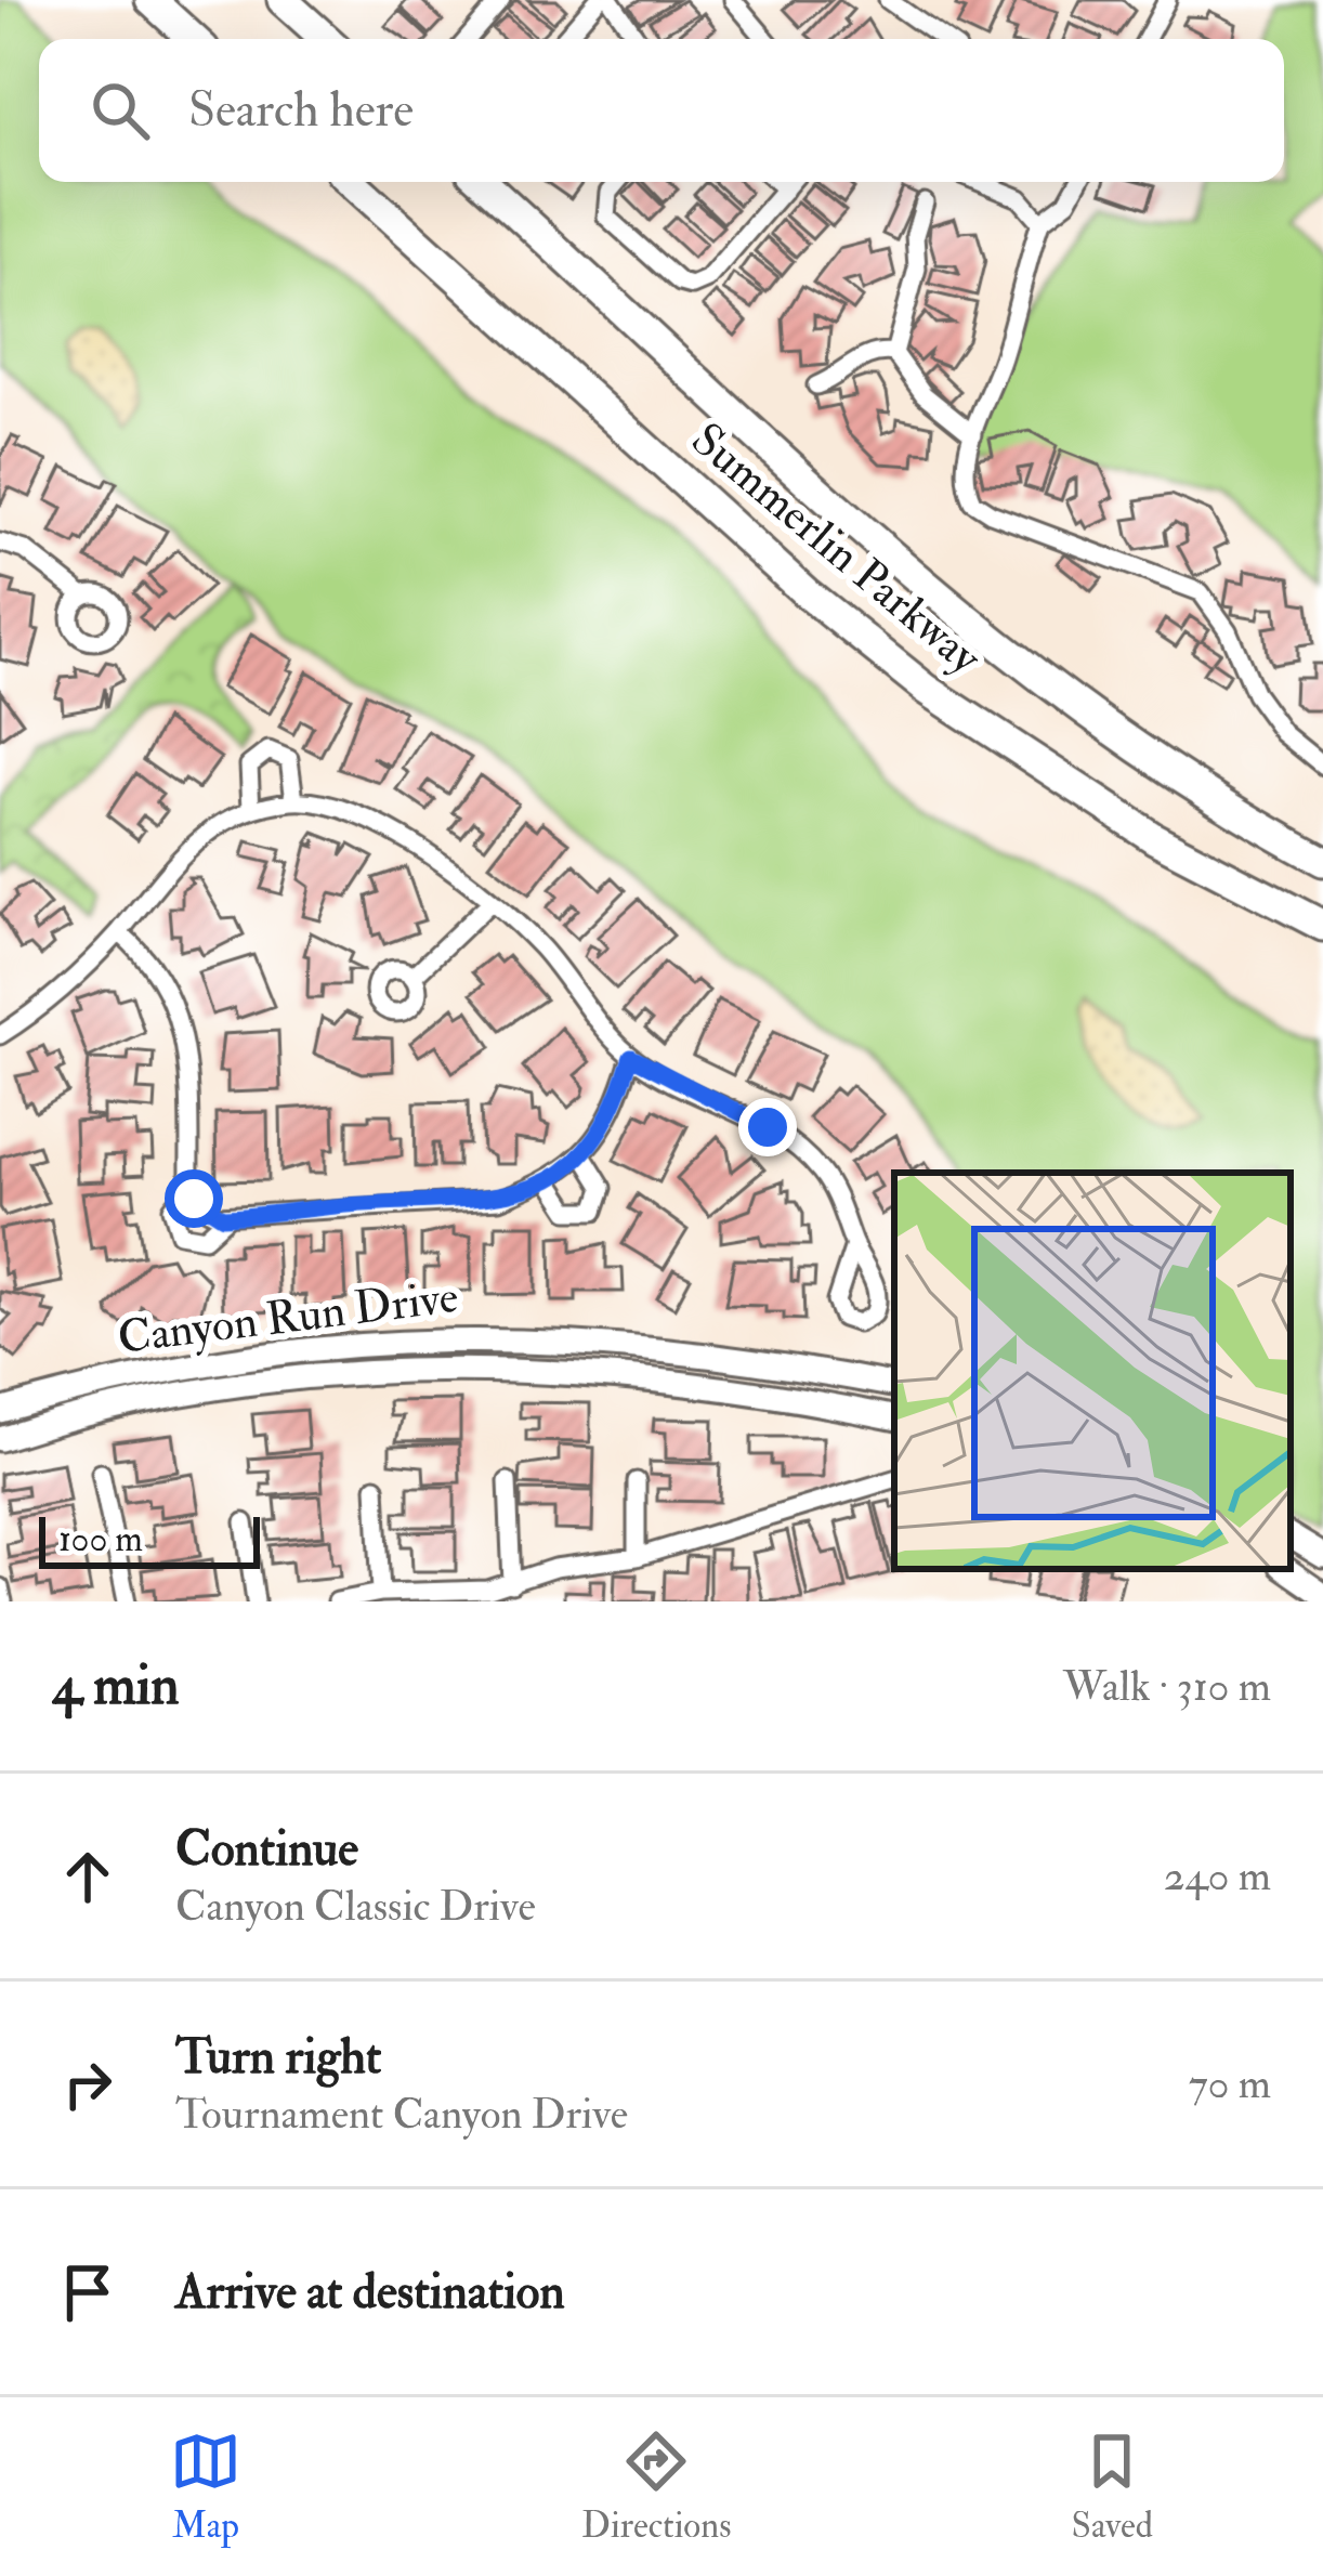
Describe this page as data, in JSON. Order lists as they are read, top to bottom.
{
  "streets": {
    "highway": ["Summerlin Parkway"],
    "street": ["Canyon Run Drive"]
  },
  "scale_bar": "100 m",
  "page": {
    "search": "Search here",
    "scale": "100 m",
    "heading": ["4 min", "Walk · 310 m"],
    "list": [
      ["Continue", "Canyon Classic Drive", "240 m"],
      ["Turn right", "Tournament Canyon Drive", "70 m"],
      "Arrive at destination"
    ],
    "nav": ["Map", "Directions", "Saved"]
  }
}
